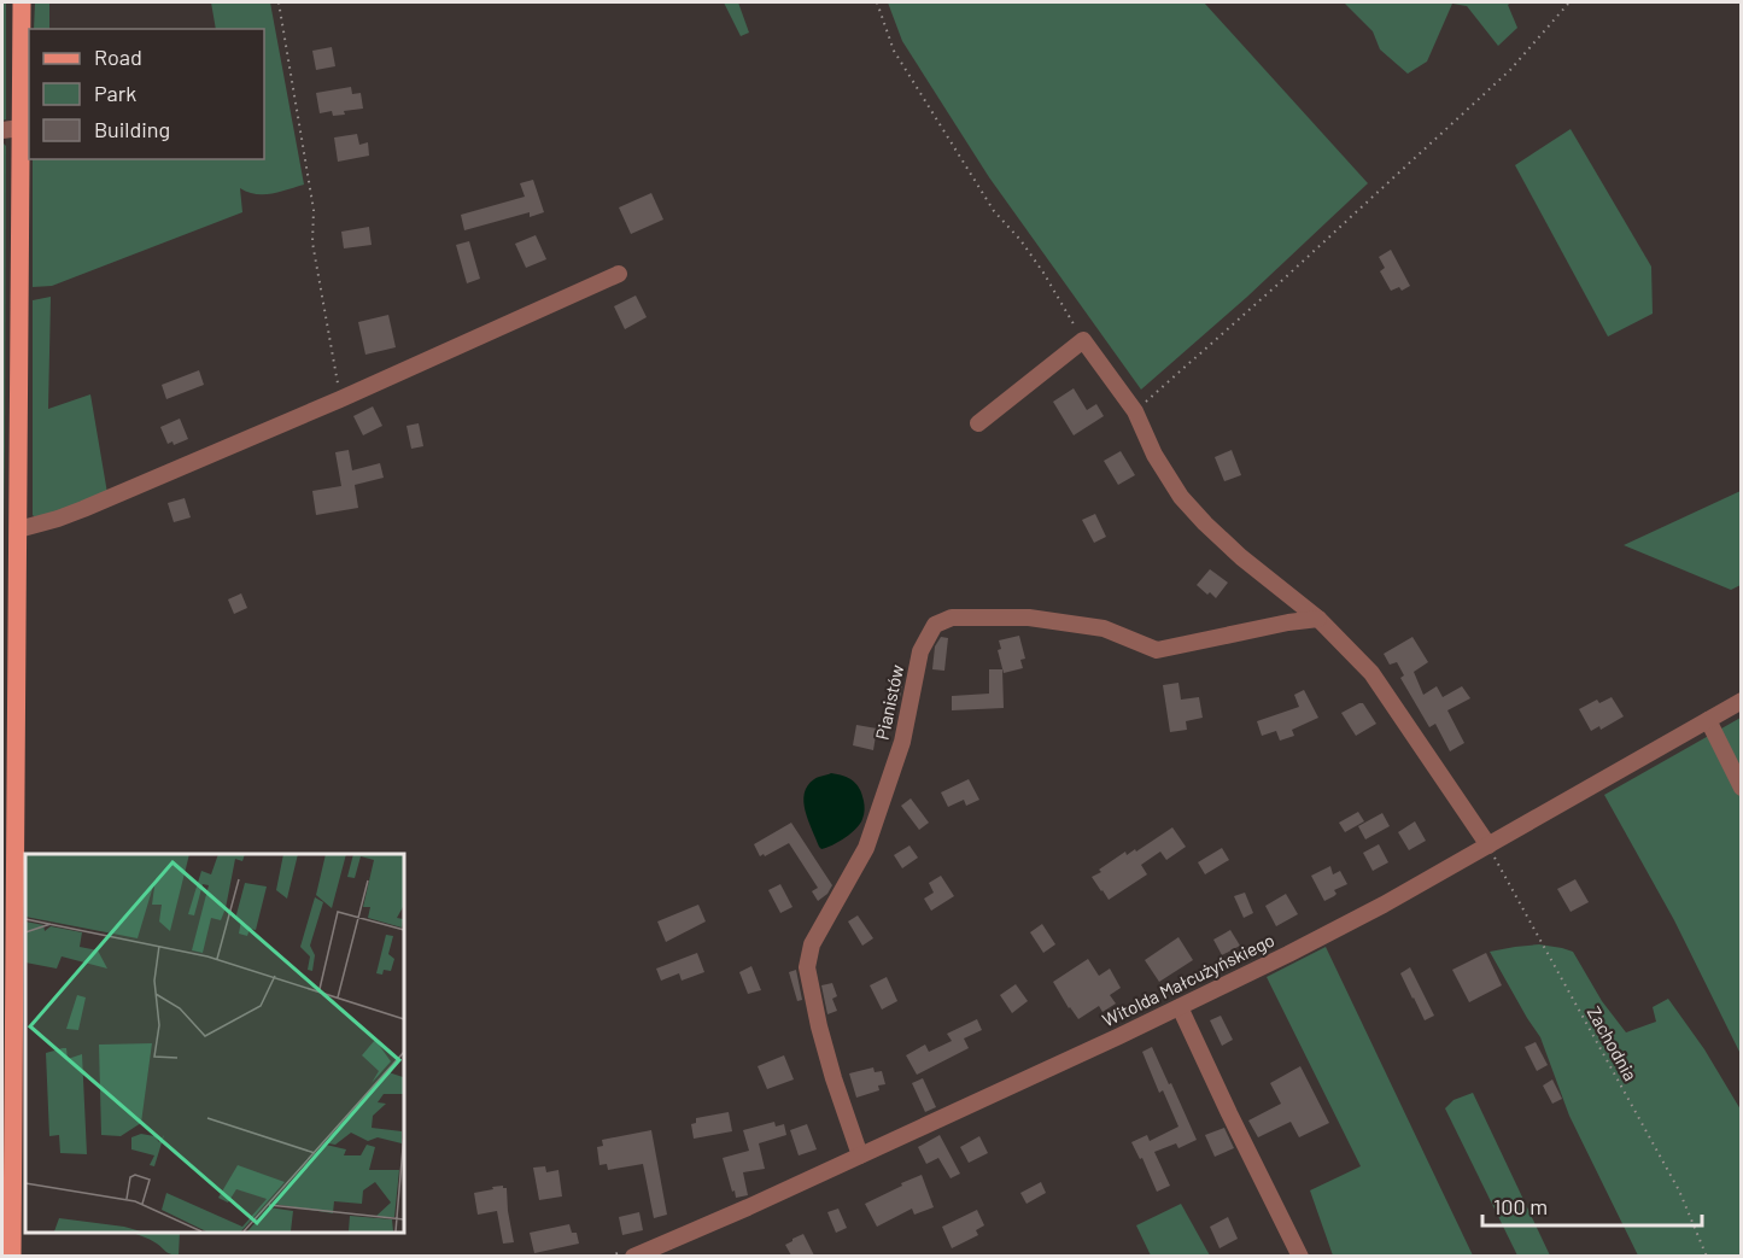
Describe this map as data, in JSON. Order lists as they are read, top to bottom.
{
  "streets": {
    "street": ["Pianistów", "Witolda Małcużyńskiego"],
    "path": ["Zachodnia"]
  },
  "crossings": [
    ["Pianistów", "Witolda Małcużyńskiego"],
    ["Witolda Małcużyńskiego", "Zachodnia"]
  ],
  "legend": ["Road", "Park", "Building"],
  "scale_bar": "100 m"
}
